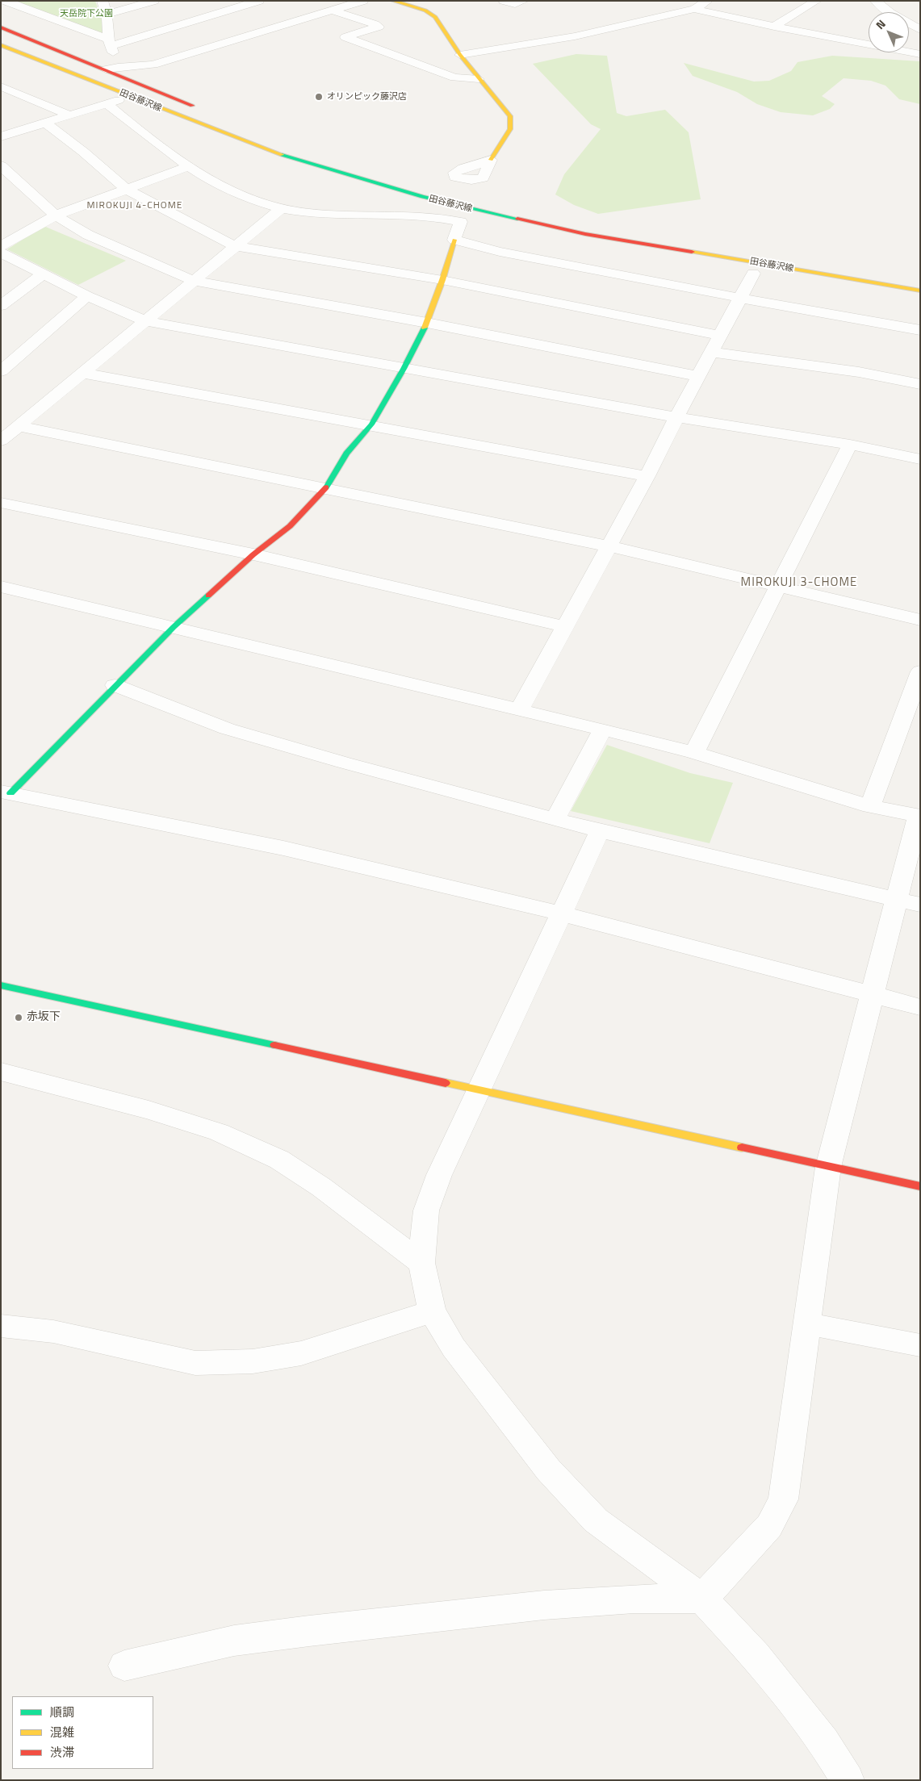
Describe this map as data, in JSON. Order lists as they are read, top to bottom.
{
  "streets": {
    "main road": ["田谷藤沢線"]
  },
  "districts": ["MIROKUJI 4-CHOME", "MIROKUJI 3-CHOME"],
  "parks": ["天岳院下公園"],
  "places": ["オリンピック藤沢店", "赤坂下"],
  "legend": ["順調", "混雑", "渋滞"],
  "north": "top left"
}
